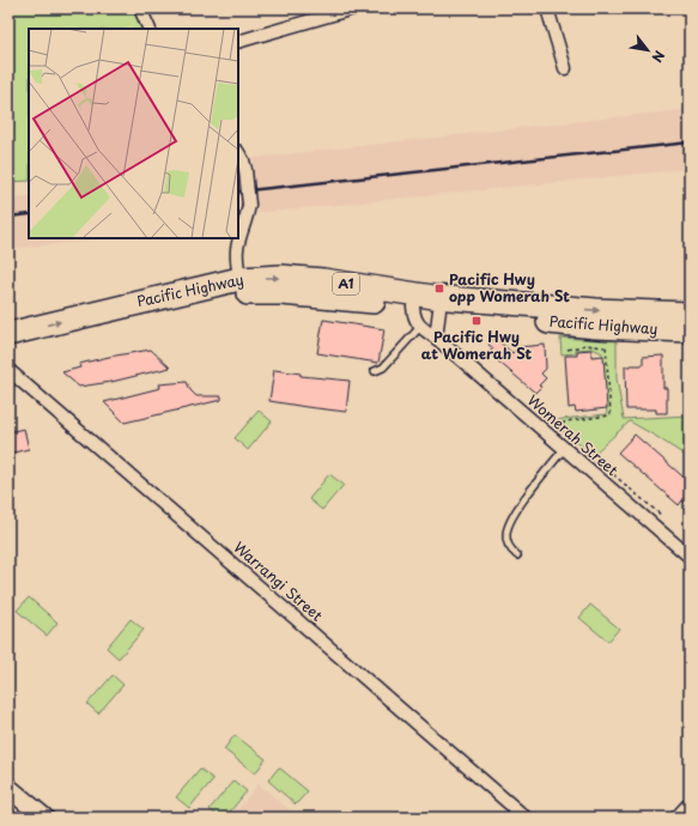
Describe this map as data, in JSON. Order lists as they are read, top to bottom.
{
  "streets": {
    "highway": ["A1", "Pacific Highway"],
    "street": ["Womerah Street", "Warrangi Street"]
  },
  "crossings": [
    ["Pacific Highway", "Womerah Street"]
  ],
  "places": {
    "transit": ["Pacific Hwy opp Womerah St", "Pacific Hwy at Womerah St"]
  },
  "north": "bottom right"
}
